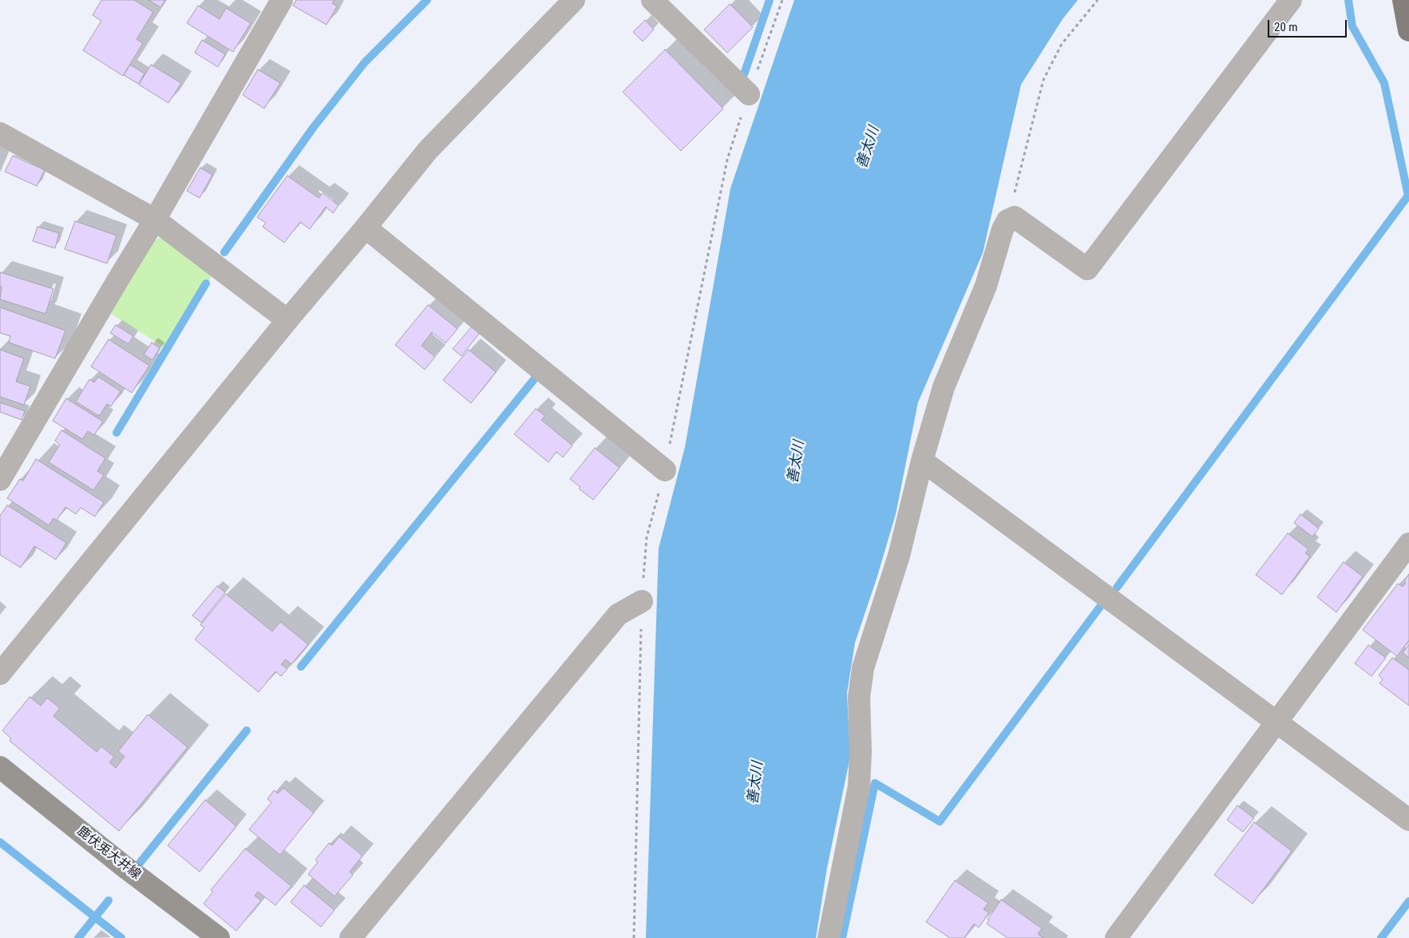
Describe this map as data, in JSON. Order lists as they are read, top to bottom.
{
  "streets": {
    "main road": ["鹿伏兎大井線"]
  },
  "water": ["善太川"],
  "scale_bar": "20 m"
}
